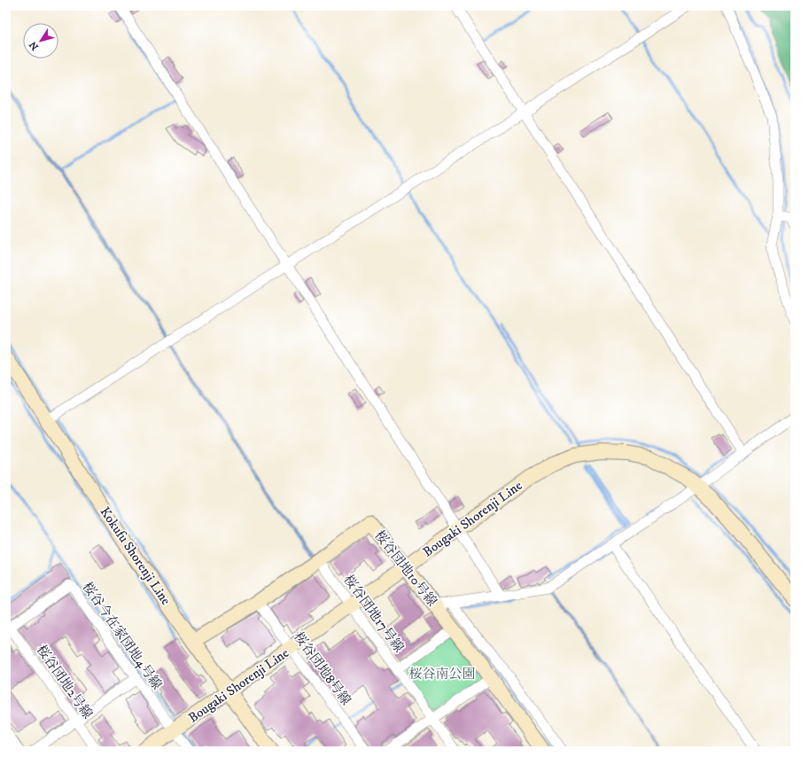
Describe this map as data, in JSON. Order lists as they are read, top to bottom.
{
  "streets": {
    "main road": ["Bougaki Shorenji Line", "Kokufu Shorenji Line", "桜谷団地10号線"],
    "street": [
      "桜谷団地17号線",
      "桜谷今在家団地4号線",
      "桜谷団地8号線",
      "桜谷団地2号線"
    ]
  },
  "crossings": [
    ["Bougaki Shorenji Line", "Kokufu Shorenji Line"],
    ["Bougaki Shorenji Line", "桜谷団地10号線"],
    ["Bougaki Shorenji Line", "桜谷団地17号線"],
    ["Bougaki Shorenji Line", "桜谷今在家団地4号線"],
    ["Bougaki Shorenji Line", "桜谷団地8号線"],
    ["Kokufu Shorenji Line", "桜谷団地10号線"],
    ["桜谷団地10号線", "桜谷団地17号線"],
    ["桜谷団地10号線", "桜谷団地8号線"],
    ["桜谷今在家団地4号線", "桜谷団地2号線"]
  ],
  "parks": ["桜谷南公園"],
  "north": "bottom left"
}
